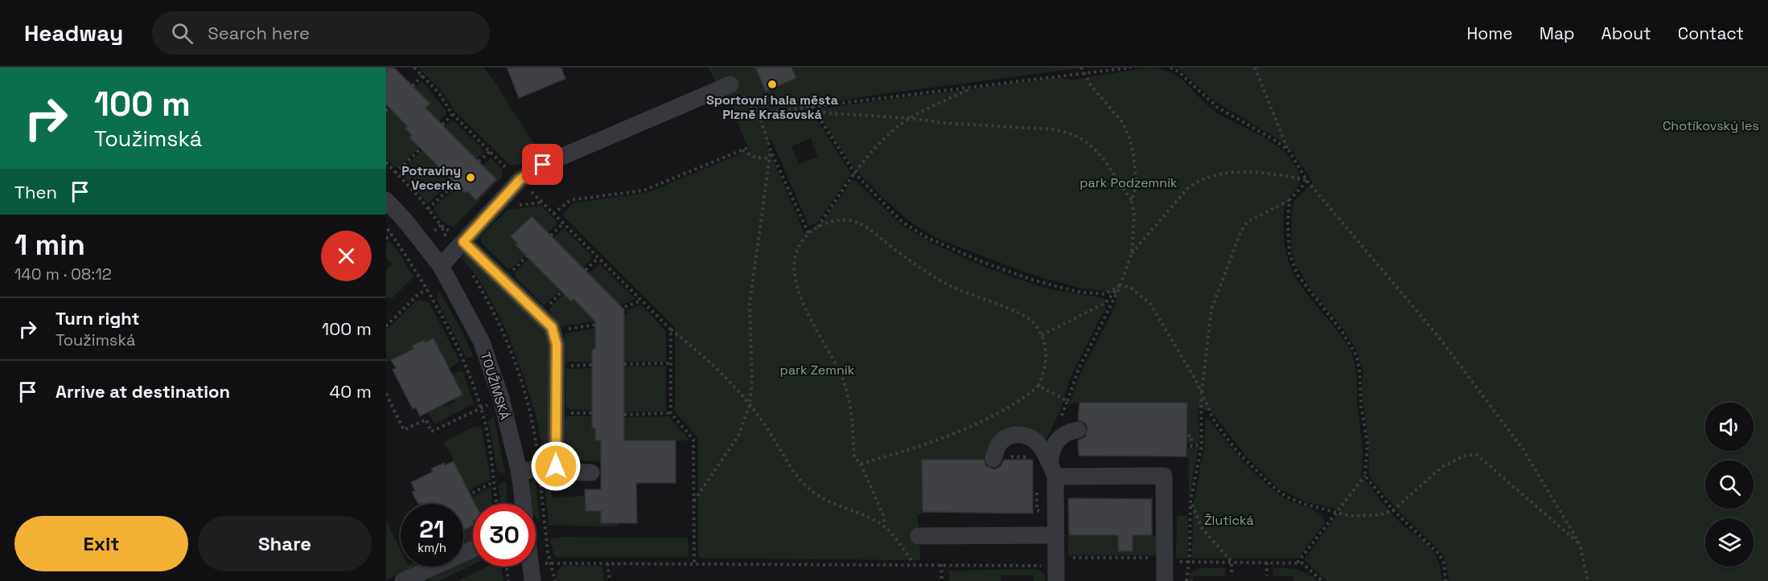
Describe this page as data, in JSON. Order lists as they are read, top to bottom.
{
  "streets": {
    "street": ["TOUŽIMSKÁ"]
  },
  "parks": [
    "Chotíkovský les",
    "park Podzemník",
    "park Zemník",
    "Žlutická"
  ],
  "places": ["Sportovní hala města Plzně Krašovská", "Potraviny Vecerka"],
  "page": {
    "header": "Headway",
    "search": "Search here",
    "nav": [
      "Home",
      "Map",
      "About",
      "Contact"
    ],
    "turn": ["100 m", "Toužimská"],
    "then": "Then",
    "heading": ["1 min", "140 m · 08:12"],
    "list": [
      {
        "name": "Turn right",
        "note": "Toužimská",
        "value": "100 m"
      },
      {
        "name": "Arrive at destination",
        "value": "40 m"
      }
    ],
    "speed": "21 km/h",
    "limit": "30",
    "buttons": ["Exit", "Share"]
  }
}
